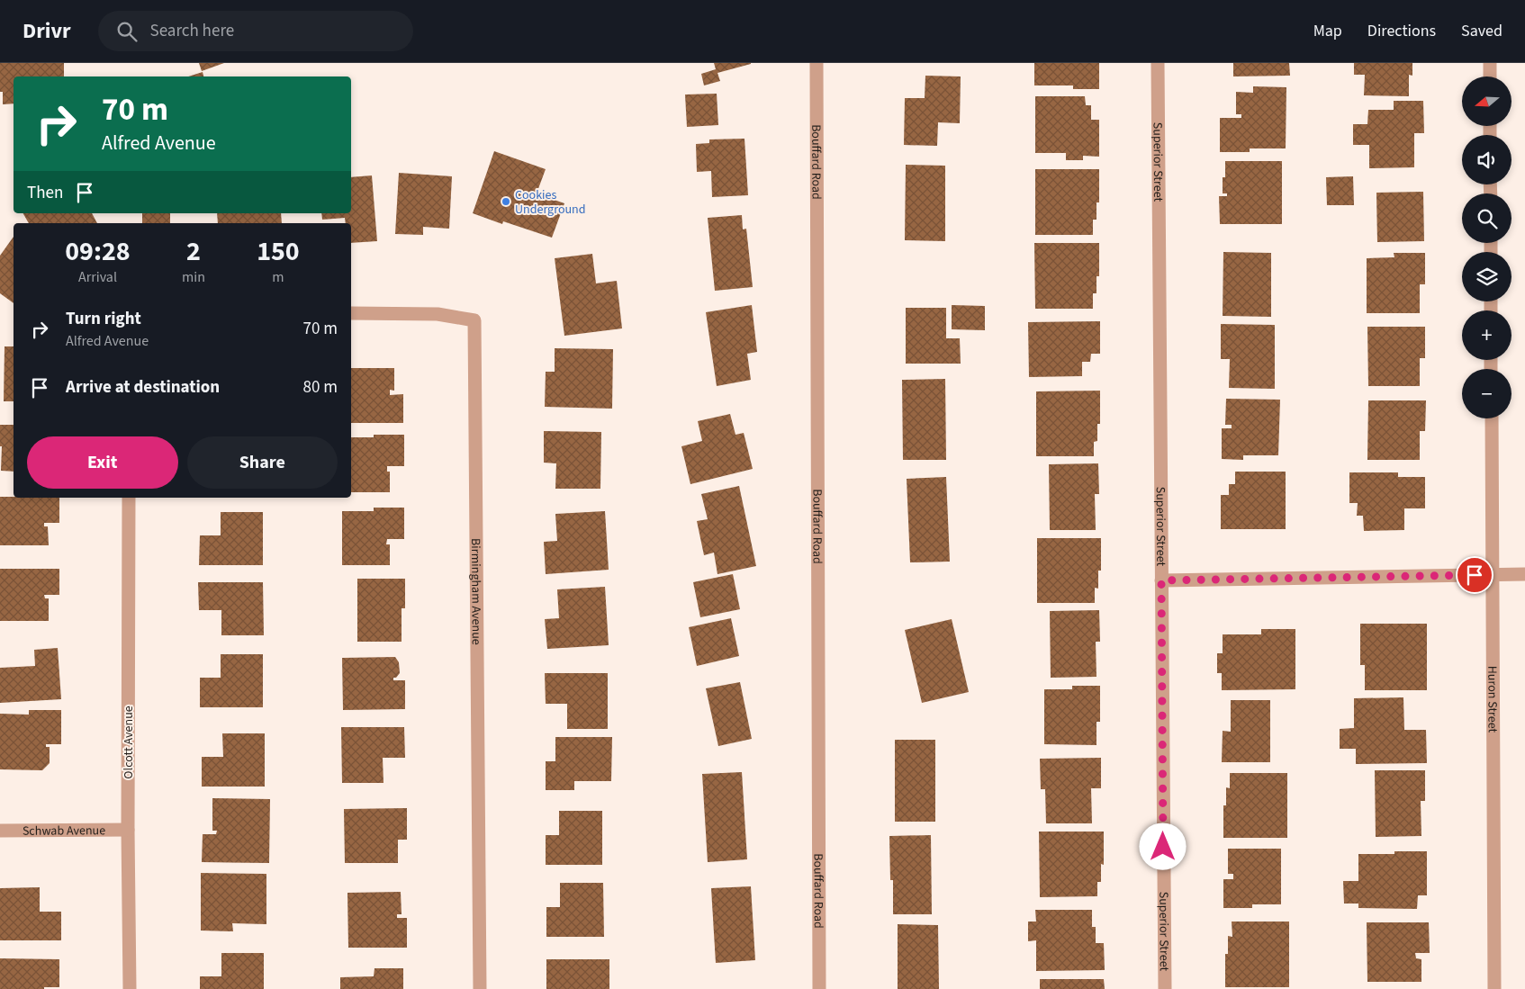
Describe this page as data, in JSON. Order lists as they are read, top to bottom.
{
  "streets": {
    "street": [
      "Bouffard Road",
      "Superior Street",
      "Birmingham Avenue",
      "Huron Street",
      "Olcott Avenue",
      "Schwab Avenue"
    ]
  },
  "crossings": [
    ["Olcott Avenue", "Schwab Avenue"]
  ],
  "places": ["Cookies Underground"],
  "north": "left",
  "page": {
    "header": "Drivr",
    "search": "Search here",
    "nav": ["Map", "Directions", "Saved"],
    "map_buttons": ["+", "−"],
    "turn": ["70 m", "Alfred Avenue"],
    "then": "Then",
    "eta": [
      "09:28",
      "Arrival",
      "2",
      "min",
      "150",
      "m"
    ],
    "list": [
      {
        "name": "Turn right",
        "note": "Alfred Avenue",
        "value": "70 m"
      },
      {
        "name": "Arrive at destination",
        "value": "80 m"
      }
    ],
    "buttons": ["Exit", "Share"]
  }
}
